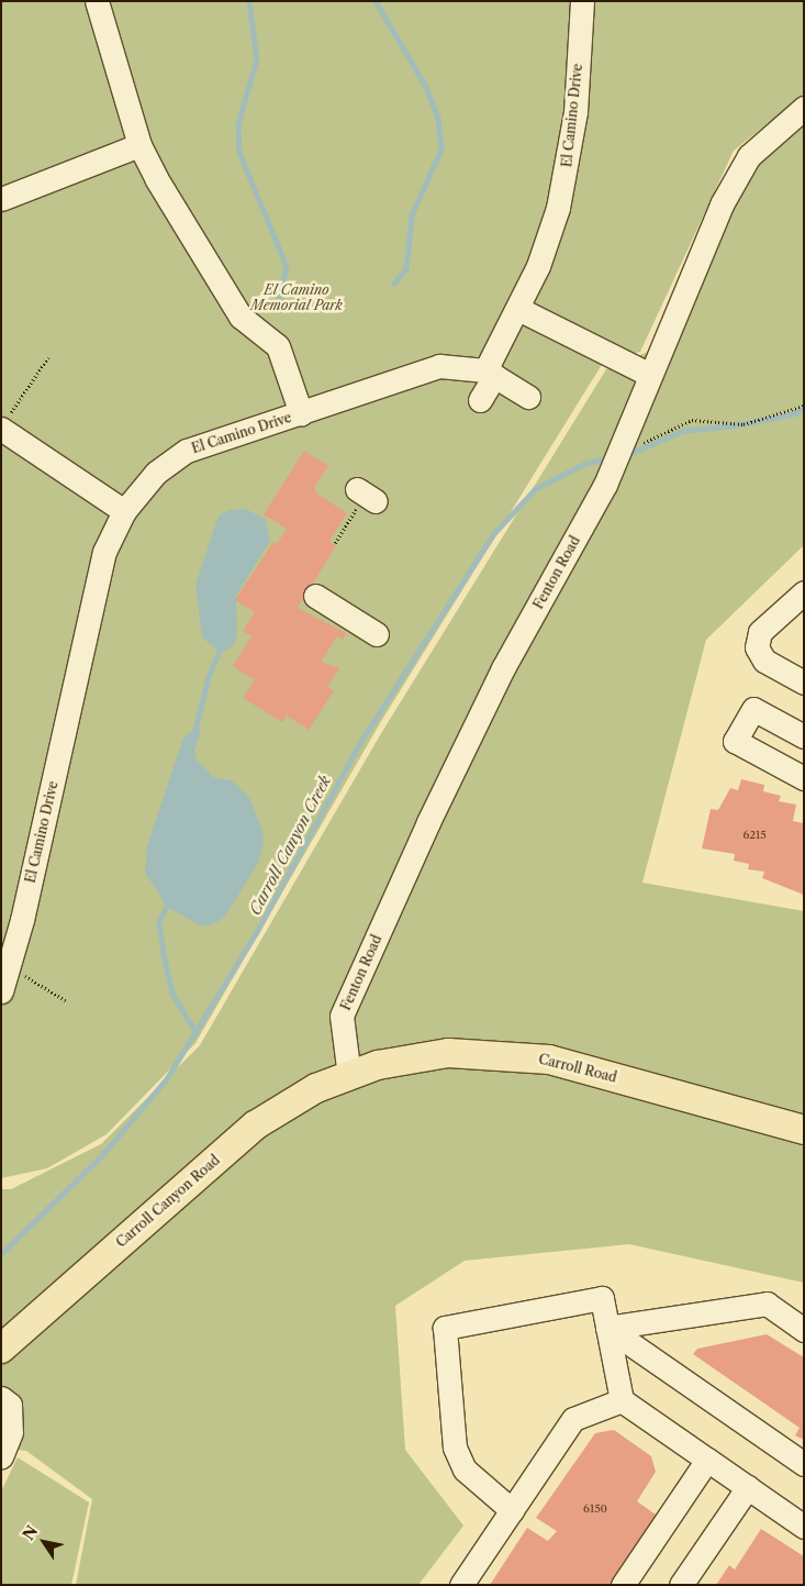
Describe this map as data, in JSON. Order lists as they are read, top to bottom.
{
  "streets": {
    "main road": ["Carroll Road", "Carroll Canyon Road"],
    "street": ["El Camino Drive", "Fenton Road"]
  },
  "crossings": [
    ["Fenton Road", "Carroll Road"],
    ["Fenton Road", "Carroll Canyon Road"],
    ["Carroll Road", "Carroll Canyon Road"]
  ],
  "water": ["Carroll Canyon Creek"],
  "parks": ["El Camino Memorial Park"],
  "house_numbers": ["6215", "6150"],
  "north": "top left"
}
